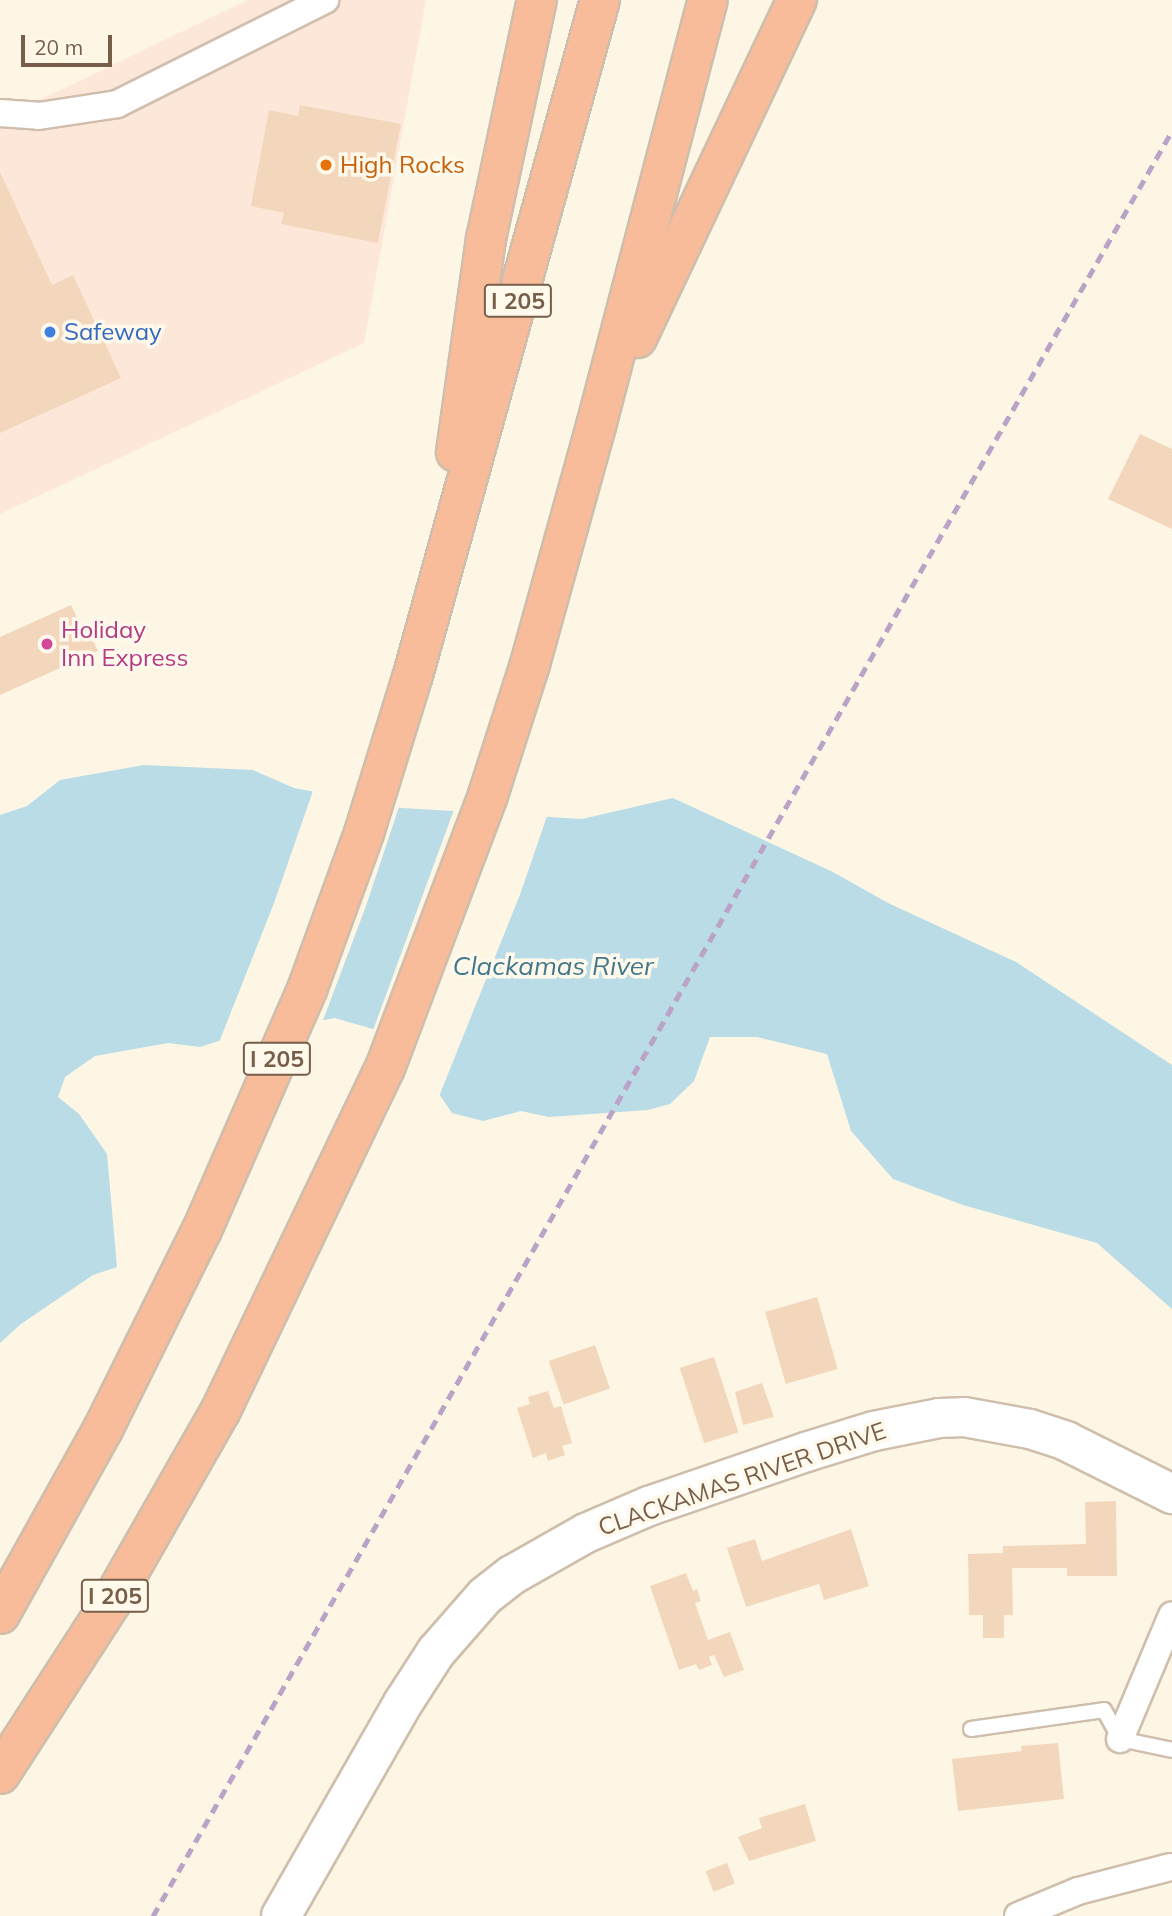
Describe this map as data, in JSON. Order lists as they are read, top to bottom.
{
  "streets": {
    "highway": ["I 205"],
    "main road": ["CLACKAMAS RIVER DRIVE"]
  },
  "water": ["Clackamas River"],
  "places": ["High Rocks", "Safeway", "Holiday Inn Express"],
  "scale_bar": "20 m"
}
